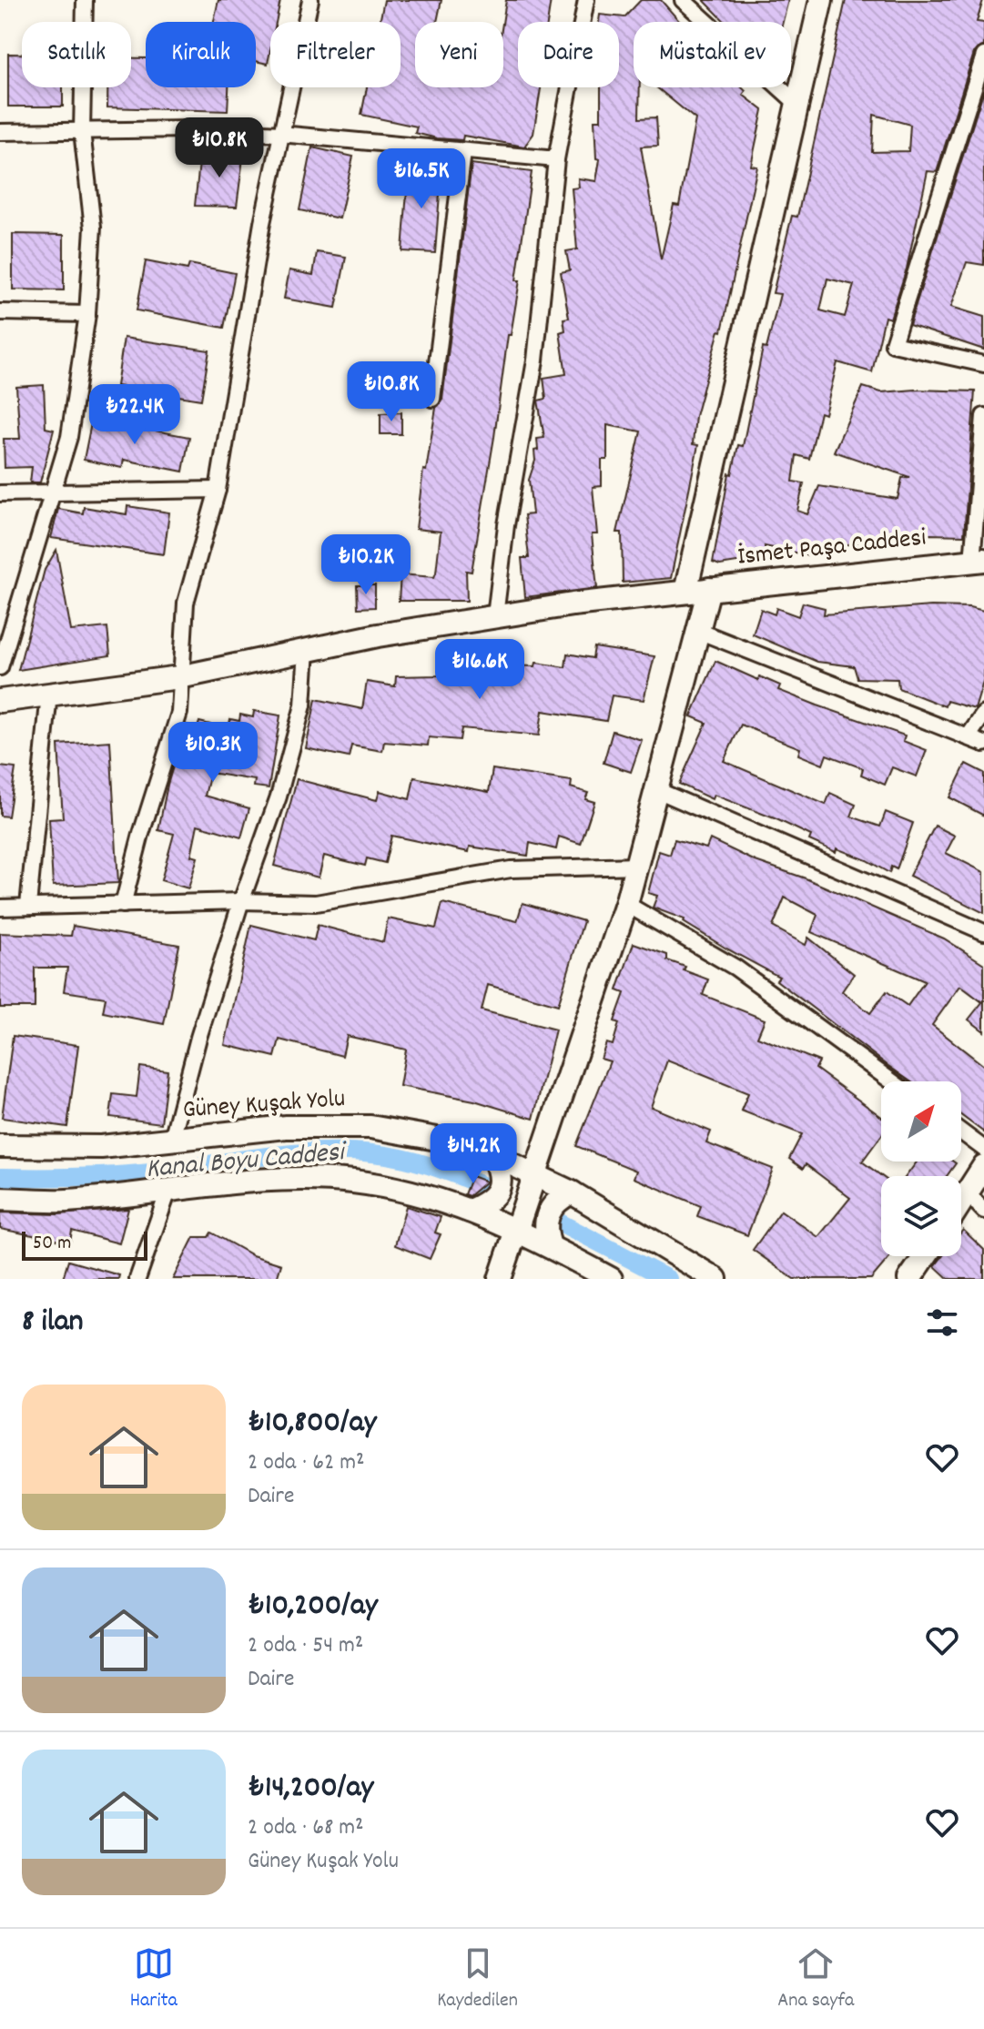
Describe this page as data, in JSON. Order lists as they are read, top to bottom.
{
  "streets": {
    "main road": ["İsmet Paşa Caddesi", "Güney Kuşak Yolu"]
  },
  "water": ["Kanal Boyu Caddesi"],
  "scale_bar": "50 m",
  "north": "top right",
  "page": {
    "chip": [
      "Satılık",
      "Kiralık",
      "Filtreler",
      "Yeni",
      "Daire",
      "Müstakil ev"
    ],
    "price": [
      "₺10.8K",
      "₺16.5K",
      "₺10.8K",
      "₺22.4K",
      "₺10.2K",
      "₺16.6K",
      "₺10.3K",
      "₺14.2K"
    ],
    "scale": "50 m",
    "heading": "8 ilan",
    "list": [
      {
        "name": "₺10,800/ay",
        "note": "2 oda · 62 m² · Daire"
      },
      {
        "name": "₺10,200/ay",
        "note": "2 oda · 54 m² · Daire"
      },
      {
        "name": "₺14,200/ay",
        "note": "2 oda · 68 m² · Güney Kuşak Yolu"
      }
    ],
    "tabs": ["Harita", "Kaydedilen", "Ana sayfa"]
  }
}
